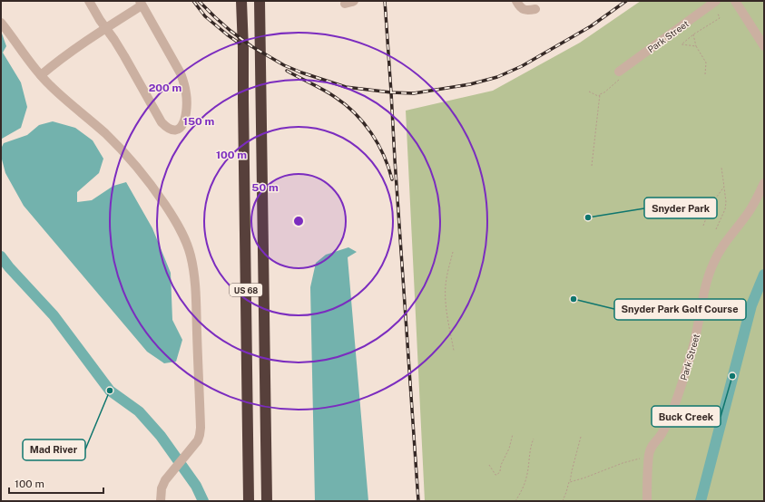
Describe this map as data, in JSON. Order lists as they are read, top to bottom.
{
  "streets": {
    "highway": ["US 68"],
    "street": ["Park Street"]
  },
  "places": [
    "Snyder Park",
    "Snyder Park Golf Course",
    "Buck Creek",
    "Mad River"
  ],
  "scale_bar": "100 m",
  "rings": [
    "200 m",
    "150 m",
    "100 m",
    "50 m"
  ]
}
